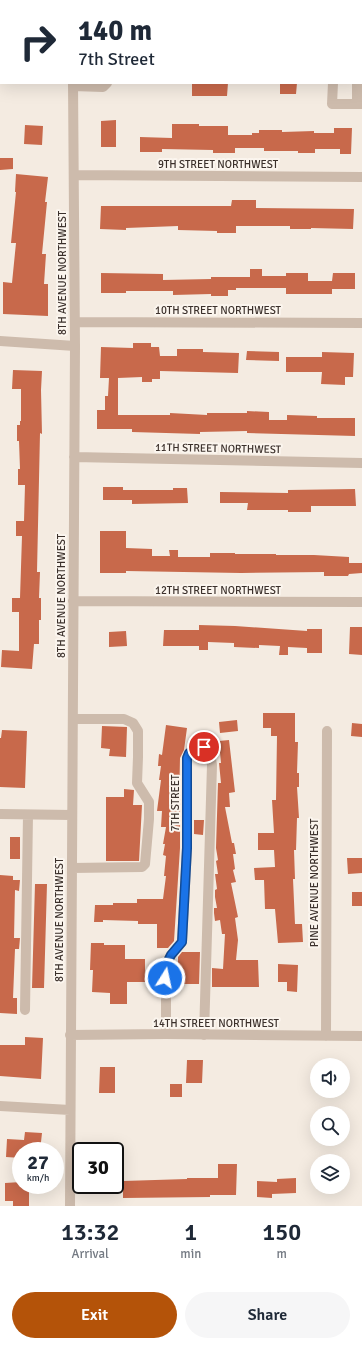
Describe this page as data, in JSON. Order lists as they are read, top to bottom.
{
  "streets": {
    "street": [
      "9TH STREET NORTHWEST",
      "8TH AVENUE NORTHWEST",
      "10TH STREET NORTHWEST",
      "11TH STREET NORTHWEST",
      "12TH STREET NORTHWEST",
      "7TH STREET",
      "PINE AVENUE NORTHWEST",
      "14TH STREET NORTHWEST"
    ]
  },
  "crossings": [
    ["9TH STREET NORTHWEST", "8TH AVENUE NORTHWEST"],
    ["8TH AVENUE NORTHWEST", "10TH STREET NORTHWEST"],
    ["8TH AVENUE NORTHWEST", "11TH STREET NORTHWEST"],
    ["8TH AVENUE NORTHWEST", "12TH STREET NORTHWEST"],
    ["8TH AVENUE NORTHWEST", "14TH STREET NORTHWEST"],
    ["7TH STREET", "14TH STREET NORTHWEST"],
    ["PINE AVENUE NORTHWEST", "14TH STREET NORTHWEST"]
  ],
  "page": {
    "turn": ["140 m", "7th Street"],
    "speed": "27 km/h",
    "limit": "30",
    "eta": [
      "13:32",
      "Arrival",
      "1",
      "min",
      "150",
      "m"
    ],
    "buttons": ["Exit", "Share"]
  }
}
